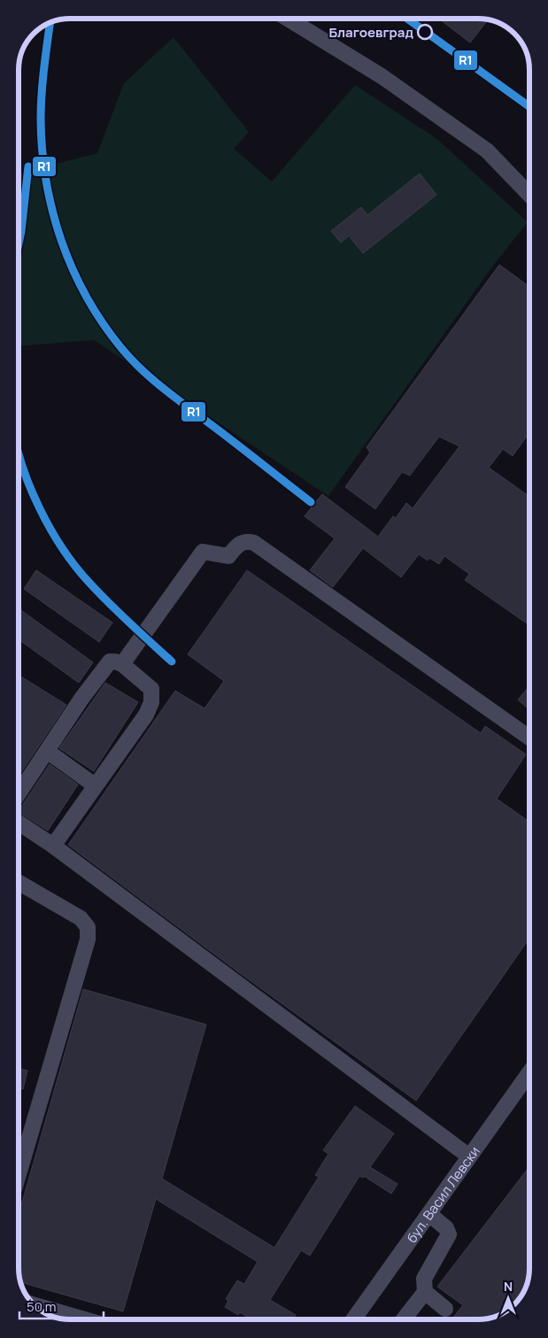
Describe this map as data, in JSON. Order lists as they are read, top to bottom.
{
  "streets": {
    "street": ["бул. Васил Левски"]
  },
  "places": ["Благоевград"],
  "lines": ["transit line R1"],
  "scale_bar": "50 m",
  "north": "top"
}
